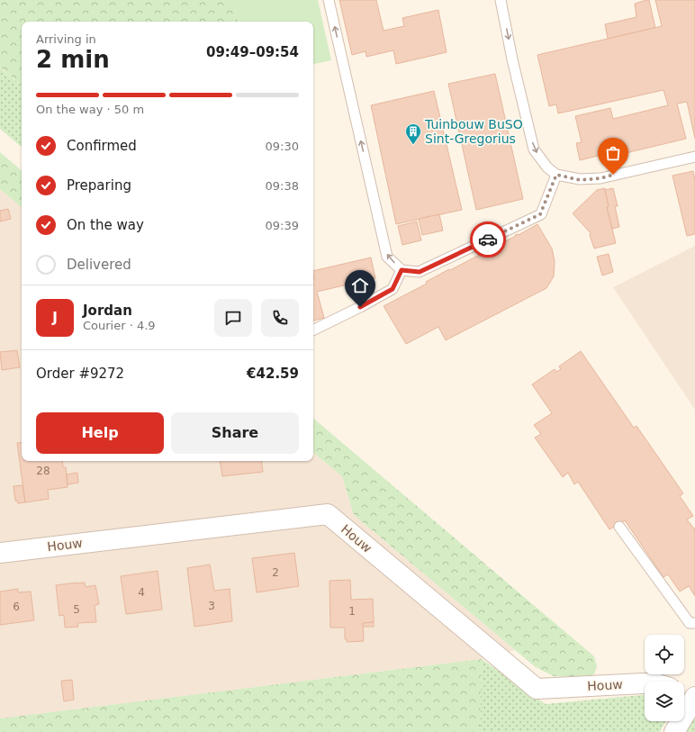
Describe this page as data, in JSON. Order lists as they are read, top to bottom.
{
  "streets": {
    "street": ["Houw"]
  },
  "places": {
    "building": ["Tuinbouw BuSO Sint-Gregorius"]
  },
  "house_numbers": [
    "28",
    "2",
    "4",
    "3",
    "6",
    "5",
    "1"
  ],
  "page": {
    "heading": ["2 min", "Arriving in", "09:49–09:54"],
    "panel": [
      "Jordan",
      "Courier · 4.9",
      "Order #9272",
      "€42.59"
    ],
    "bar": "On the way · 50 m",
    "list": [
      ["Confirmed", "09:30"],
      ["Preparing", "09:38"],
      ["On the way", "09:39"],
      "Delivered"
    ],
    "round": "J",
    "buttons": ["Help", "Share"]
  }
}
